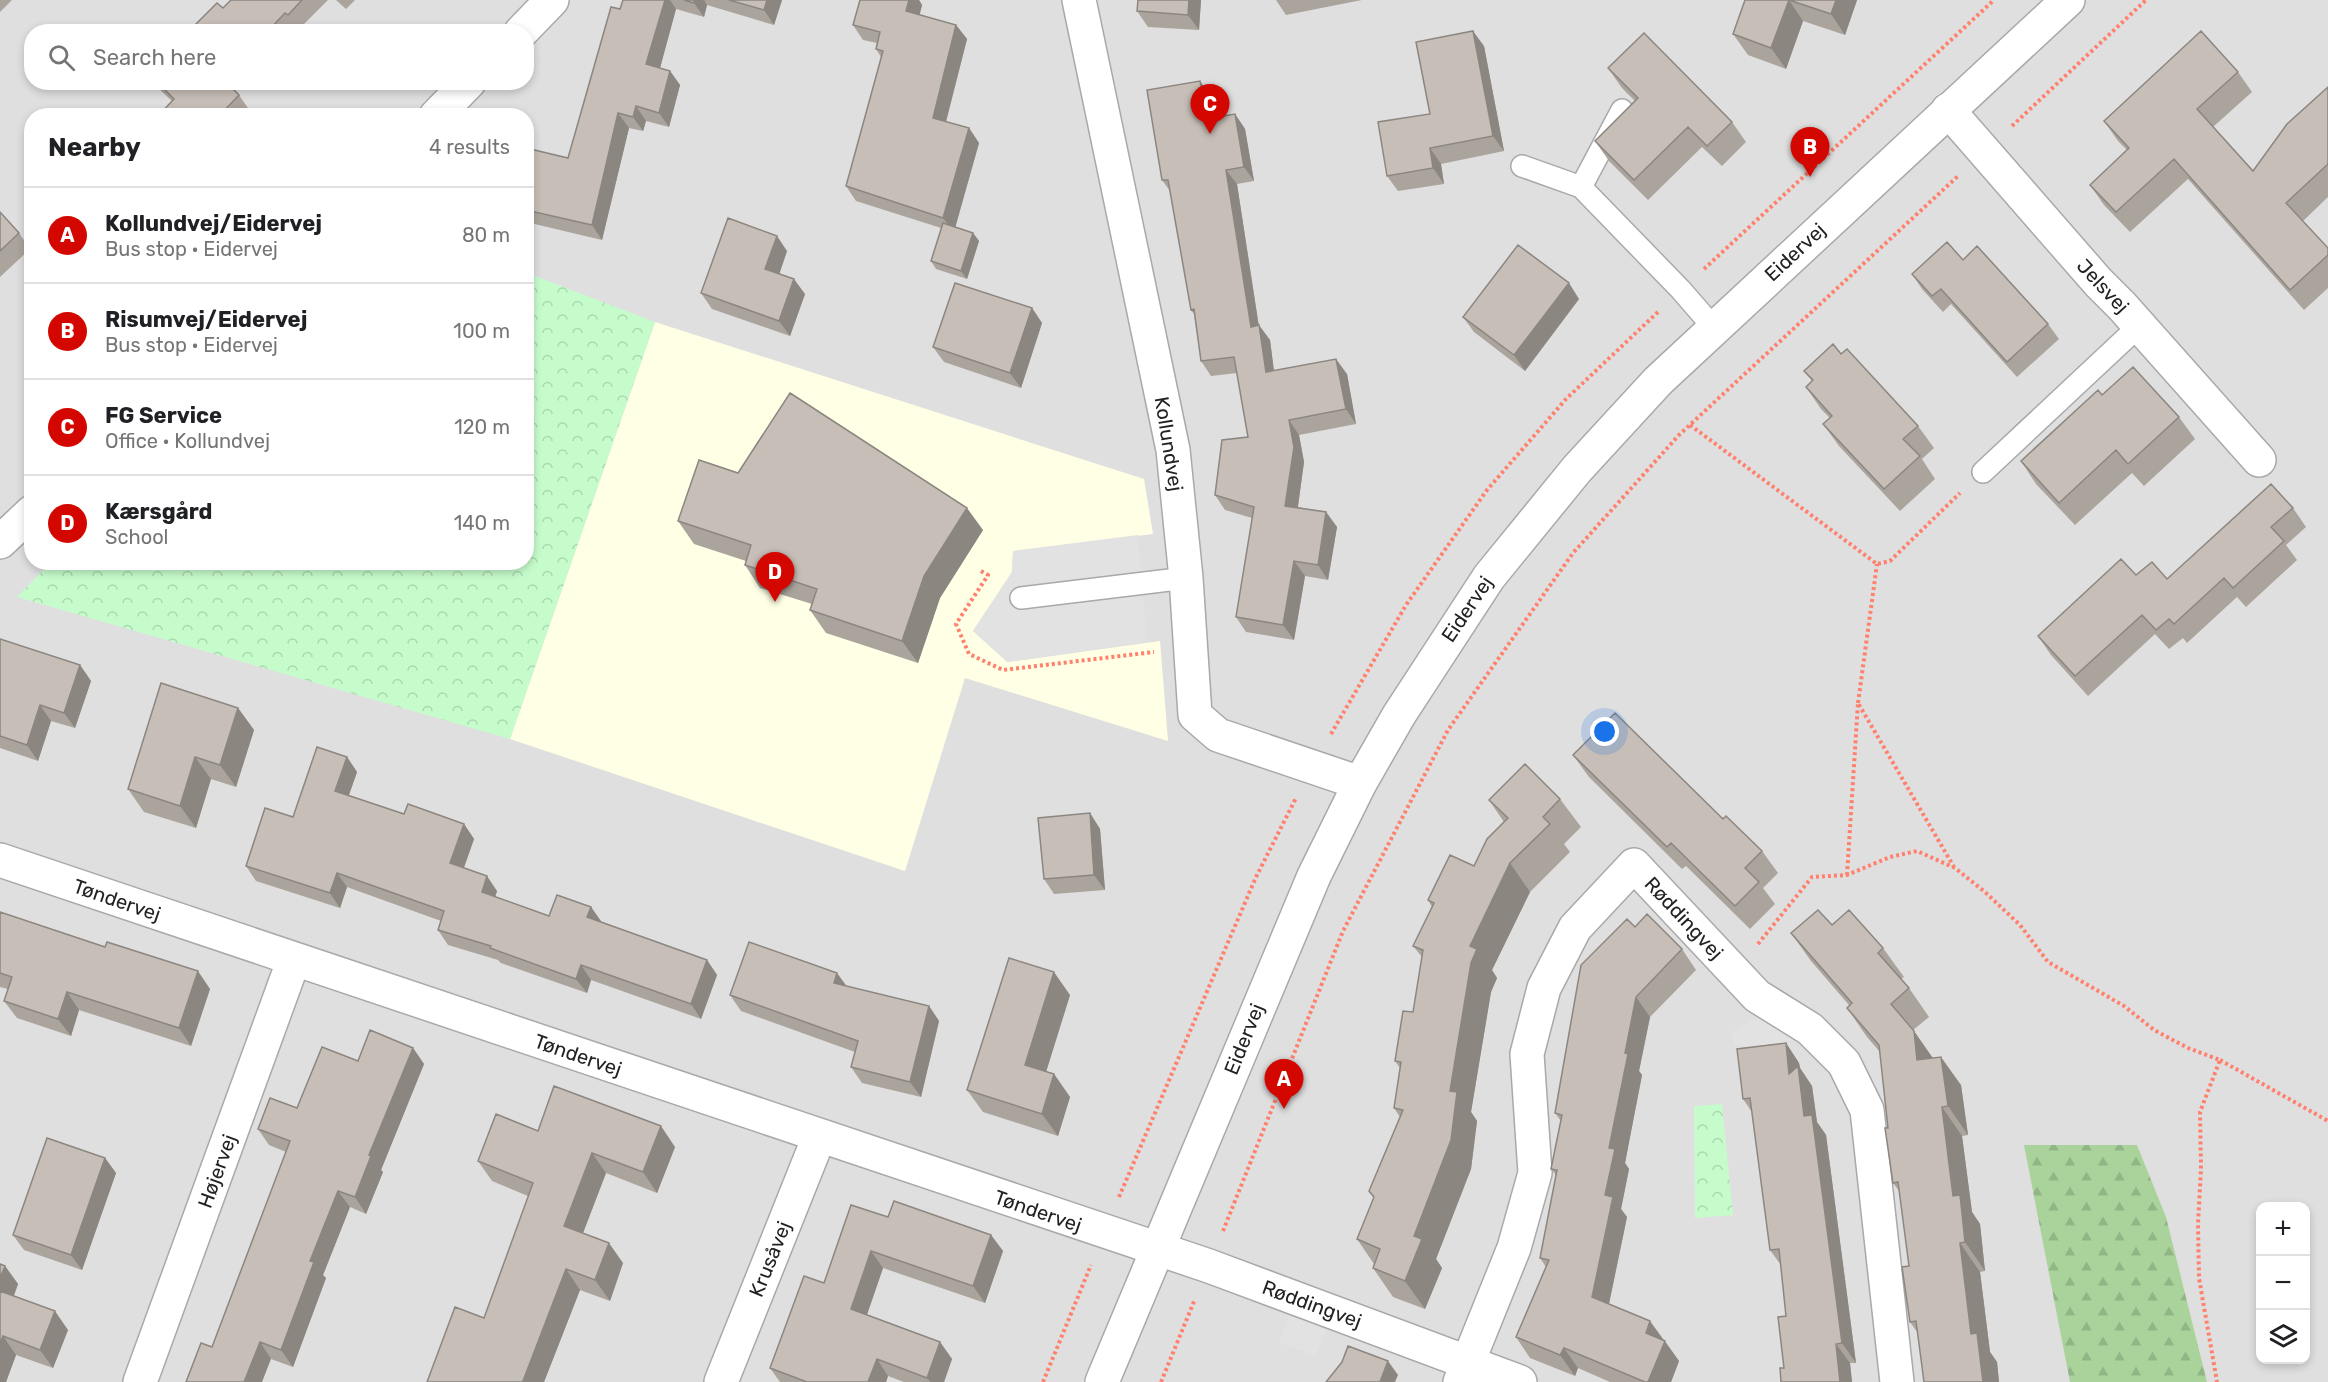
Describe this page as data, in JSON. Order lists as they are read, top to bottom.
{
  "streets": {
    "street": [
      "Eidervej",
      "Jelsvej",
      "Kollundvej",
      "Tøndervej",
      "Røddingvej",
      "Højervej",
      "Krusåvej"
    ]
  },
  "crossings": [
    ["Eidervej", "Jelsvej"],
    ["Eidervej", "Kollundvej"],
    ["Eidervej", "Tøndervej"],
    ["Eidervej", "Røddingvej"],
    ["Tøndervej", "Røddingvej"],
    ["Tøndervej", "Højervej"],
    ["Tøndervej", "Krusåvej"]
  ],
  "page": {
    "search": "Search here",
    "pins": [
      "C",
      "B",
      "D",
      "A"
    ],
    "heading": ["Nearby", "4 results"],
    "list": [
      {
        "mark": "A",
        "name": "Kollundvej/Eidervej",
        "note": "Bus stop · Eidervej",
        "value": "80 m"
      },
      {
        "mark": "B",
        "name": "Risumvej/Eidervej",
        "note": "Bus stop · Eidervej",
        "value": "100 m"
      },
      {
        "mark": "C",
        "name": "FG Service",
        "note": "Office · Kollundvej",
        "value": "120 m"
      },
      {
        "mark": "D",
        "name": "Kærsgård",
        "note": "School",
        "value": "140 m"
      }
    ],
    "map_buttons": ["+", "−"]
  }
}
